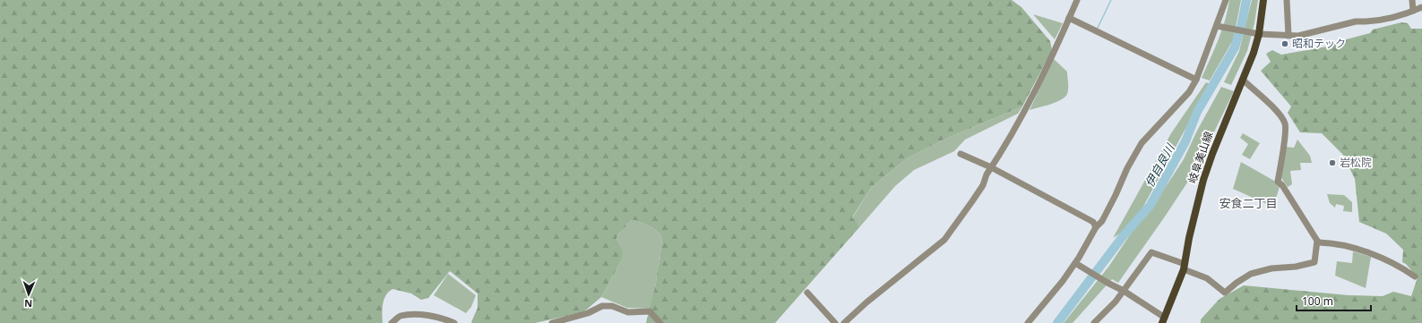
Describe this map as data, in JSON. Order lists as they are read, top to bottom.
{
  "streets": {
    "main road": ["岐阜美山線"]
  },
  "districts": ["安食二丁目"],
  "water": ["伊自良川"],
  "places": ["昭和テック", "岩松院"],
  "scale_bar": "100 m",
  "north": "bottom"
}
